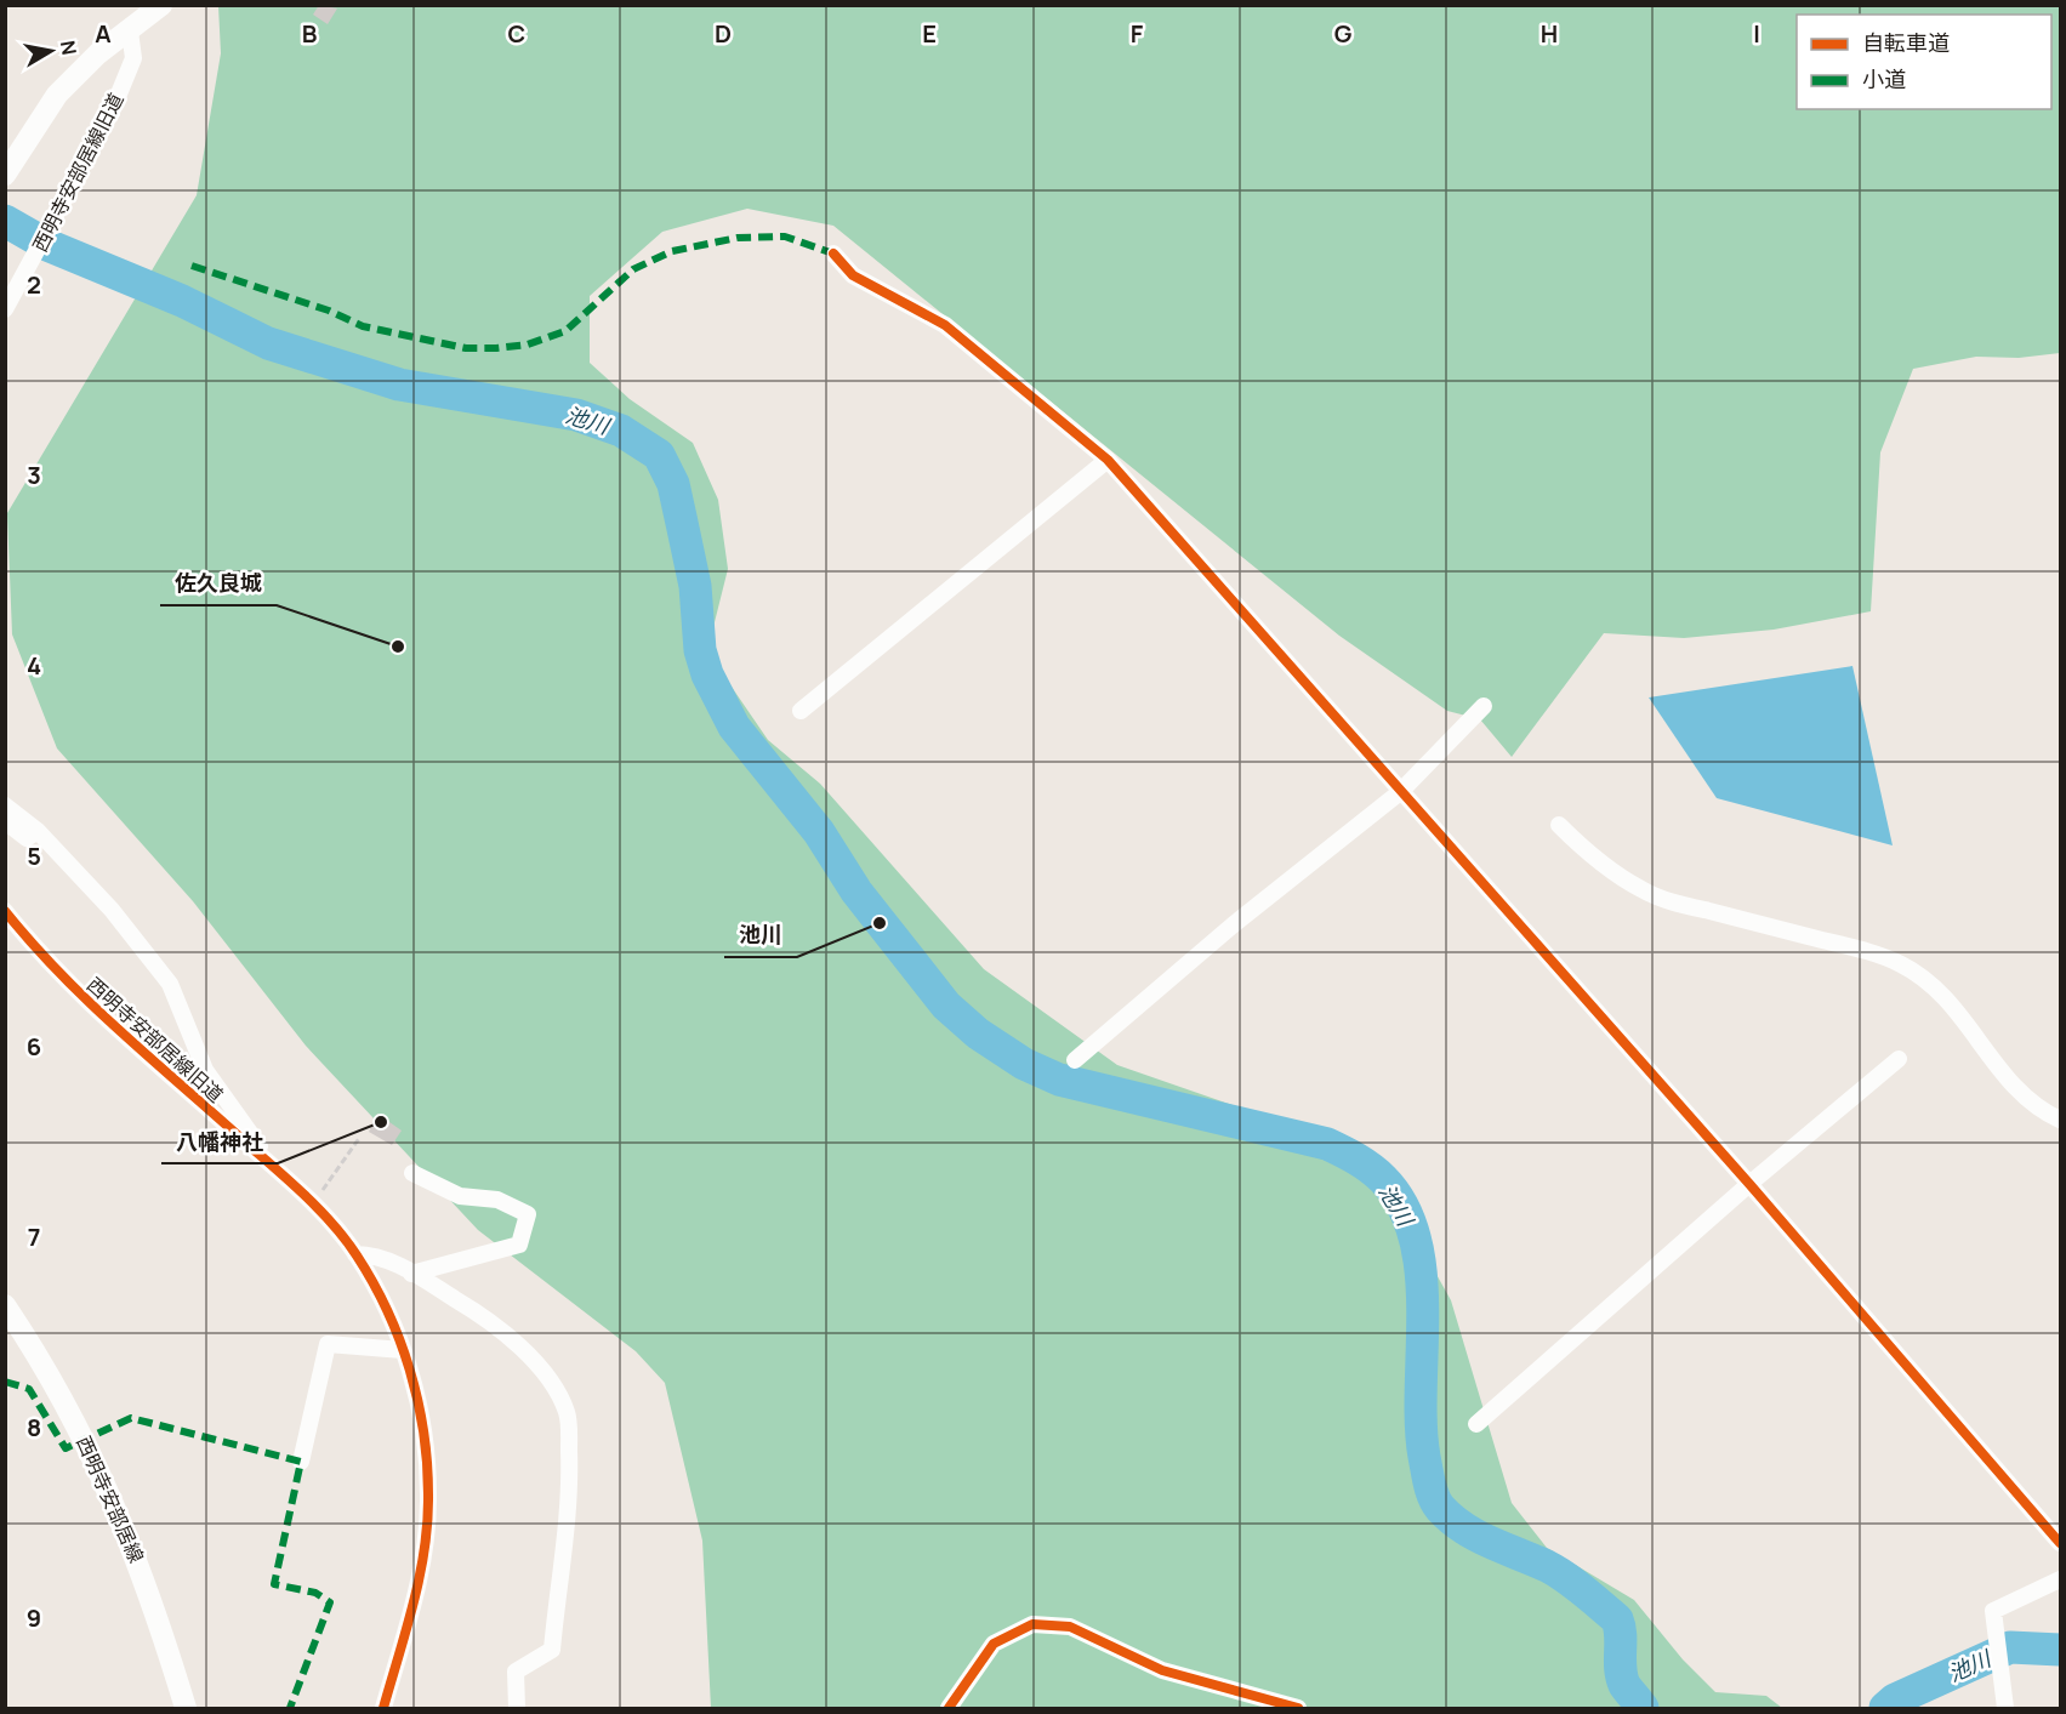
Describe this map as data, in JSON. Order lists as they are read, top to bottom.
{
  "streets": {
    "main road": ["西明寺安部居線"],
    "street": ["西明寺安部居線旧道"]
  },
  "water": ["池川"],
  "places": ["佐久良城", "池川", "八幡神社"],
  "legend": ["自転車道", "小道"],
  "north": "right",
  "grid": {
    "columns": [
      "A",
      "B",
      "C",
      "D",
      "E",
      "F",
      "G",
      "H",
      "I"
    ],
    "rows": [
      "2",
      "3",
      "4",
      "5",
      "6",
      "7",
      "8",
      "9"
    ]
  }
}
